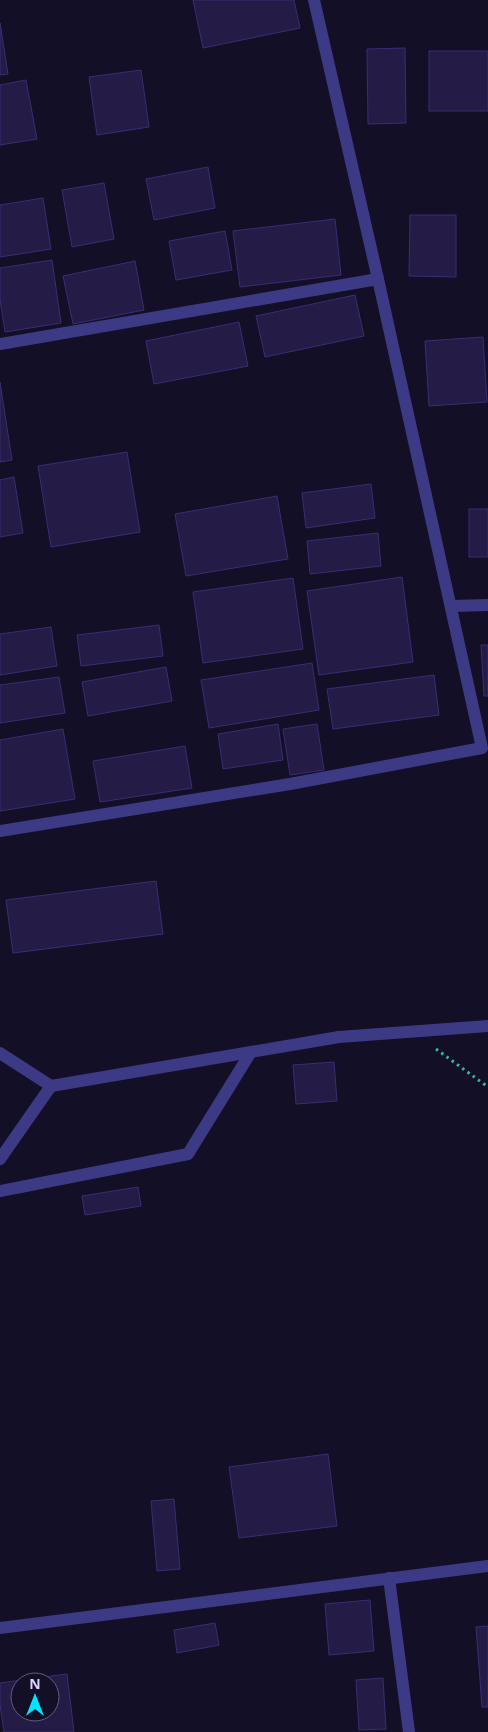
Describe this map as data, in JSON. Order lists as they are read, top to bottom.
{
  "north": "top"
}
